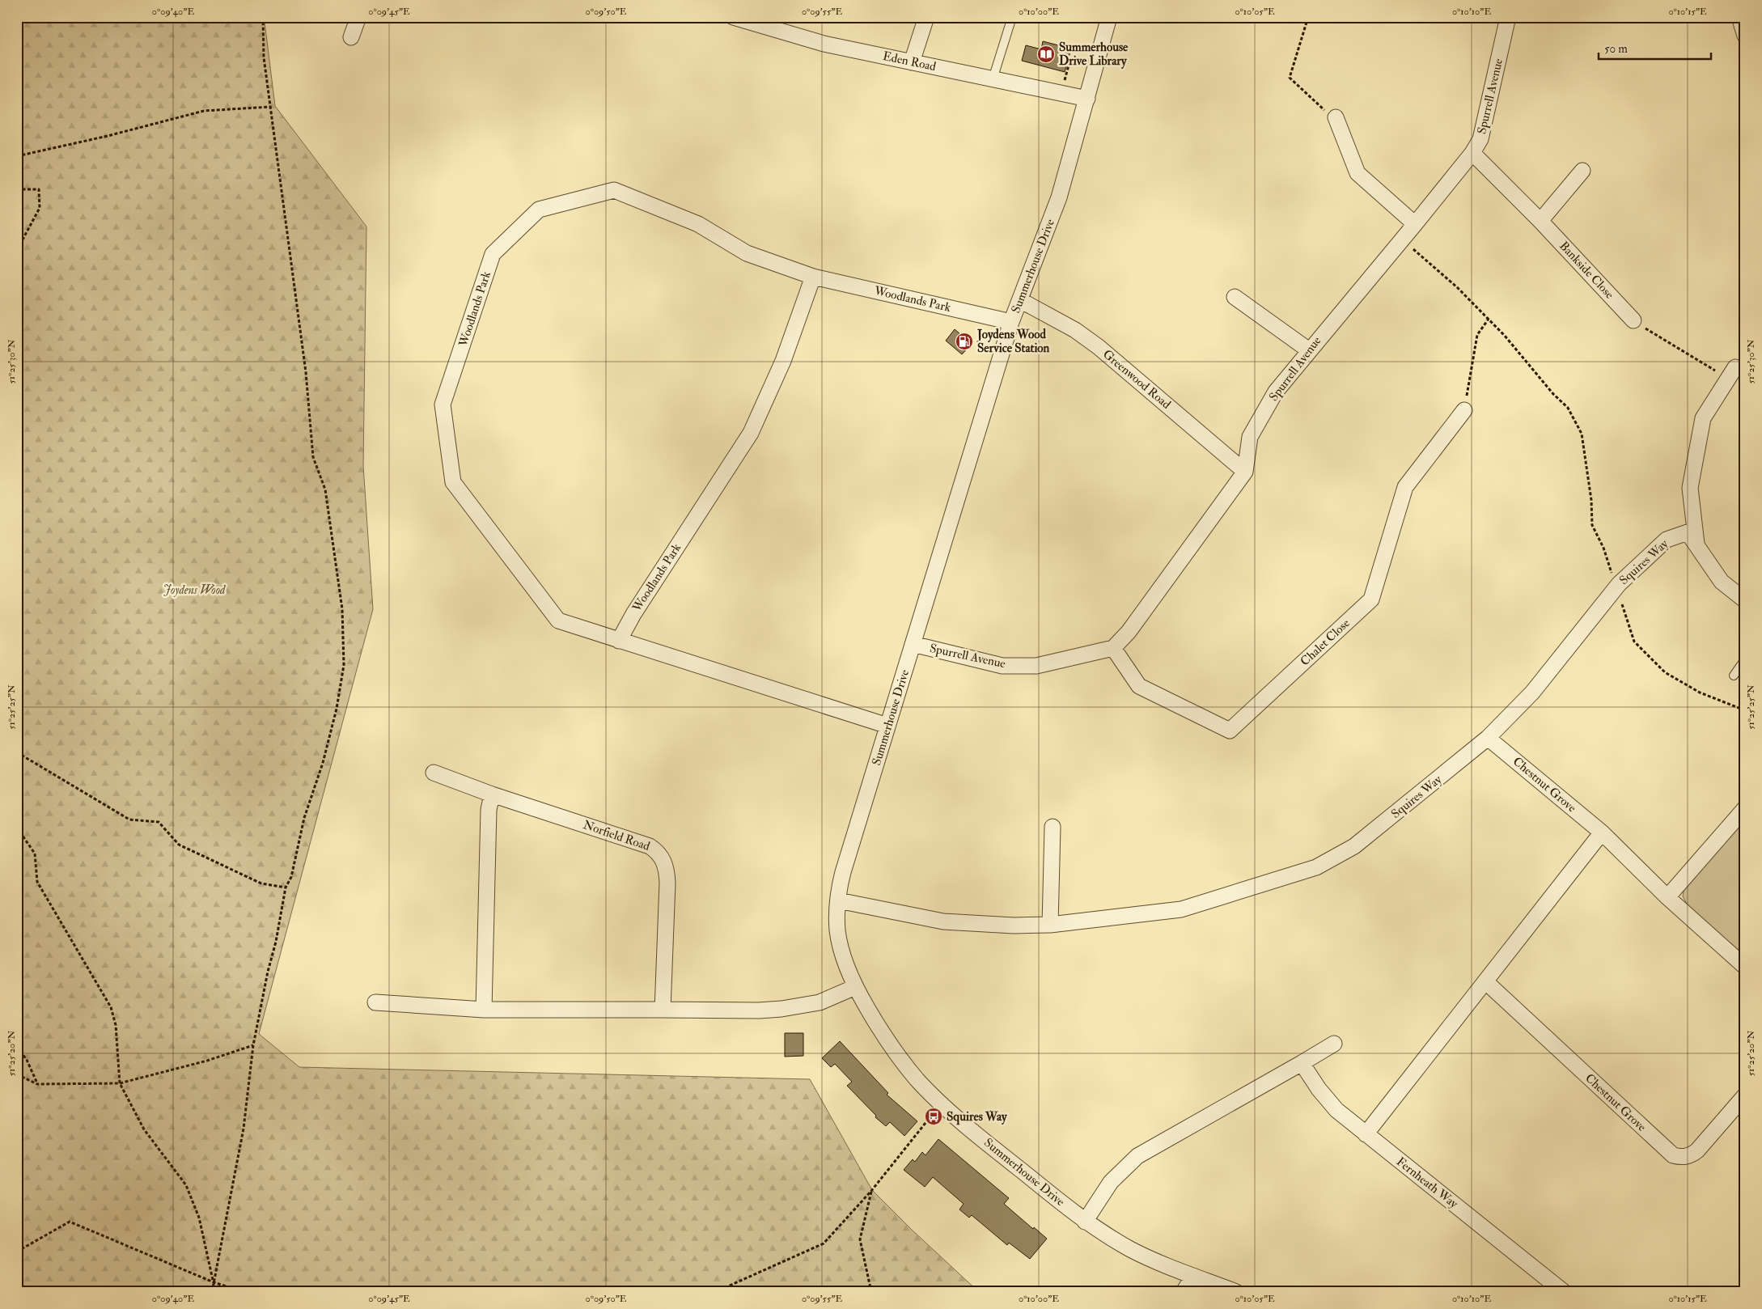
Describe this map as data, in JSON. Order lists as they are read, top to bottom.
{
  "streets": {
    "street": [
      "Eden Road",
      "Spurrell Avenue",
      "Summerhouse Drive",
      "Bankside Close",
      "Woodlands Park",
      "Greenwood Road",
      "Squires Way",
      "Chalet Close",
      "Chestnut Grove",
      "Norfield Road",
      "Fernheath Way"
    ]
  },
  "crossings": [
    ["Eden Road", "Summerhouse Drive"],
    ["Spurrell Avenue", "Summerhouse Drive"],
    ["Spurrell Avenue", "Bankside Close"],
    ["Spurrell Avenue", "Greenwood Road"],
    ["Spurrell Avenue", "Chalet Close"],
    ["Summerhouse Drive", "Woodlands Park"],
    ["Summerhouse Drive", "Greenwood Road"],
    ["Summerhouse Drive", "Squires Way"],
    ["Squires Way", "Chestnut Grove"]
  ],
  "parks": ["Joydens Wood"],
  "places": {
    "library": ["Summerhouse Drive Library"],
    "fuel station": ["Joydens Wood Service Station"],
    "bus stop": ["Squires Way"]
  },
  "scale_bar": "50 m",
  "coordinates": [
    "0°09'40\"E",
    "0°09'45\"E",
    "0°09'50\"E",
    "0°09'55\"E",
    "0°10'00\"E",
    "0°10'05\"E",
    "0°10'10\"E",
    "0°10'15\"E",
    "51°25'30\"N",
    "51°25'25\"N",
    "51°25'20\"N"
  ]
}
